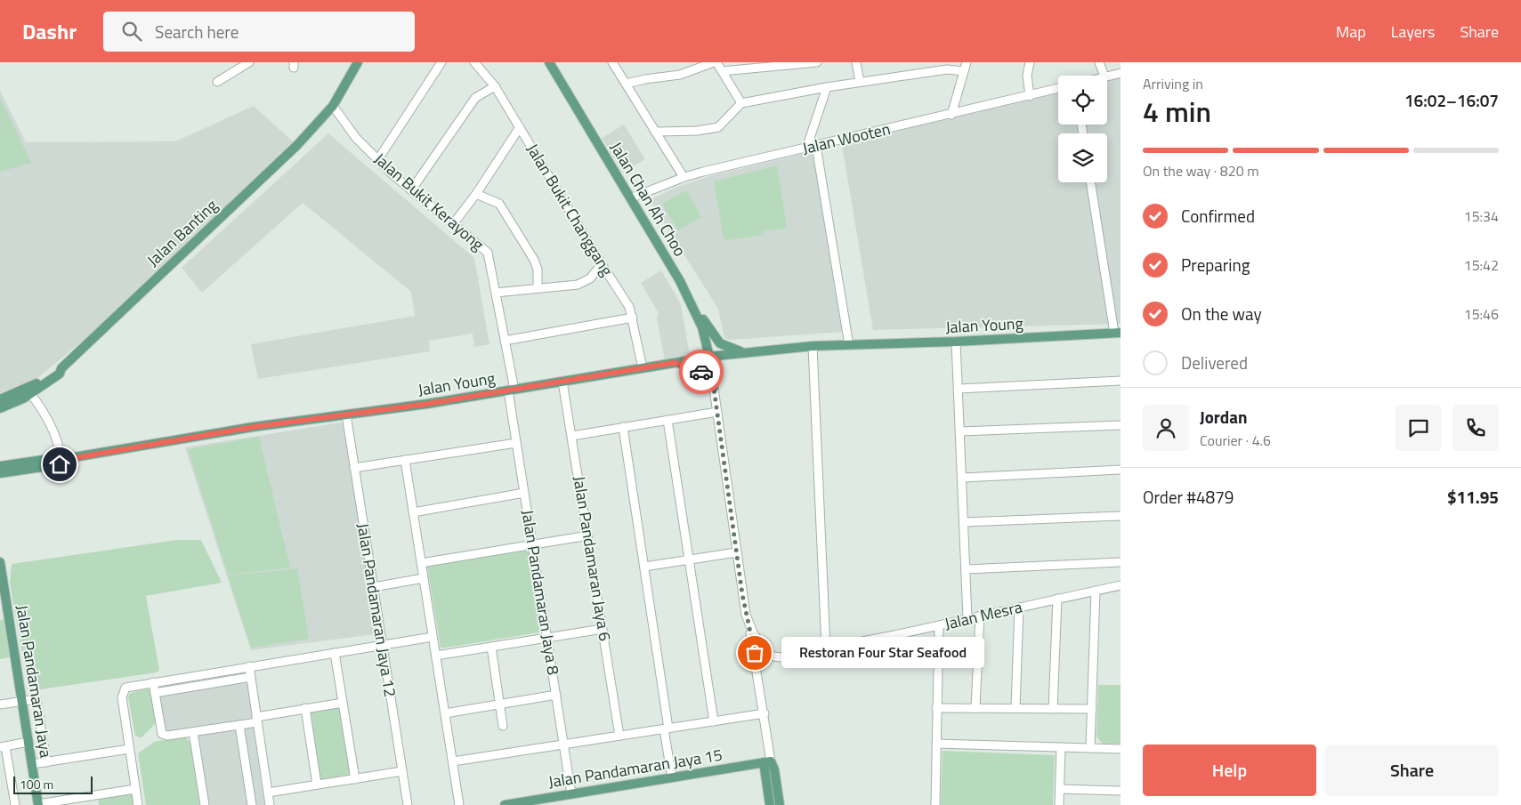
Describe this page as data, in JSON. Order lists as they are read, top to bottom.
{
  "streets": {
    "main road": [
      "Jalan Chan Ah Choo",
      "Jalan Banting",
      "Jalan Young",
      "Jalan Pandamaran Jaya",
      "Jalan Pandamaran Jaya 15"
    ],
    "street": [
      "Jalan Wooten",
      "Jalan Bukit Kerayong",
      "Jalan Bukit Changgang",
      "Jalan Pandamaran Jaya 6",
      "Jalan Pandamaran Jaya 8",
      "Jalan Pandamaran Jaya 12",
      "Jalan Mesra"
    ]
  },
  "crossings": [
    ["Jalan Wooten", "Jalan Chan Ah Choo"],
    ["Jalan Chan Ah Choo", "Jalan Young"],
    ["Jalan Bukit Kerayong", "Jalan Banting"],
    ["Jalan Bukit Kerayong", "Jalan Young"],
    ["Jalan Bukit Kerayong", "Jalan Pandamaran Jaya 8"],
    ["Jalan Bukit Changgang", "Jalan Young"],
    ["Jalan Young", "Jalan Pandamaran Jaya 6"],
    ["Jalan Young", "Jalan Pandamaran Jaya 8"],
    ["Jalan Young", "Jalan Pandamaran Jaya 12"],
    ["Jalan Pandamaran Jaya 8", "Jalan Pandamaran Jaya 15"]
  ],
  "places": ["Restoran Four Star Seafood"],
  "scale_bar": "100 m",
  "page": {
    "header": "Dashr",
    "search": "Search here",
    "nav": ["Map", "Layers", "Share"],
    "heading": ["4 min", "Arriving in", "16:02–16:07"],
    "panel": [
      "Jordan",
      "Courier · 4.6",
      "Order #4879",
      "$11.95"
    ],
    "bar": "On the way · 820 m",
    "list": [
      ["Confirmed", "15:34"],
      ["Preparing", "15:42"],
      ["On the way", "15:46"],
      "Delivered"
    ],
    "bubble": "Restoran Four Star Seafood",
    "buttons": ["Help", "Share"],
    "scale": "100 m"
  }
}
